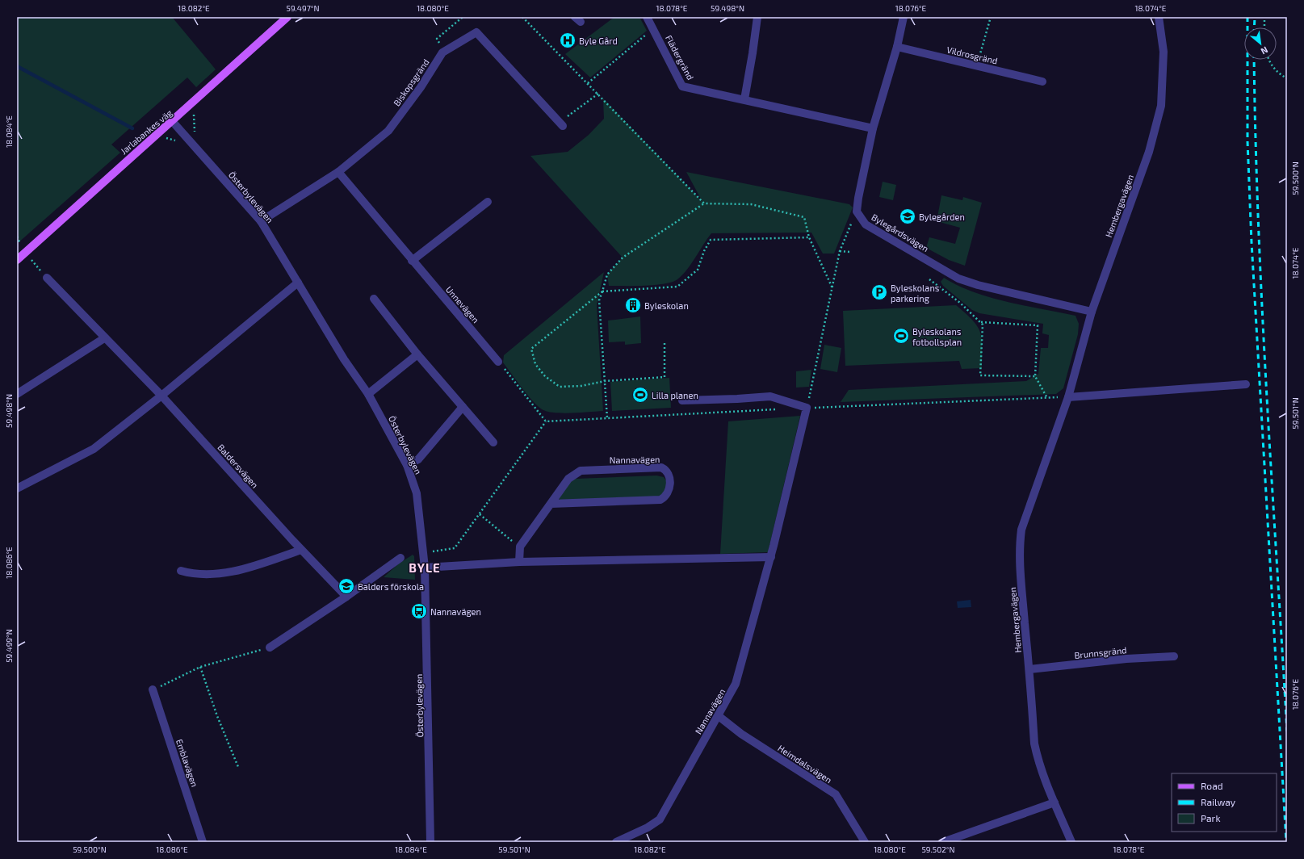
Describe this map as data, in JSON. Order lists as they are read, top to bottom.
{
  "streets": {
    "main road": ["Jarlabankes väg"],
    "street": [
      "Vildrosgränd",
      "Flädergränd",
      "Biskopsgränd",
      "Österbylevägen",
      "Hembergavägen",
      "Bylegårdsvägen",
      "Unnevägen",
      "Nannavägen",
      "Baldersvägen",
      "Brunnsgränd",
      "Emblavägen",
      "Heimdalsvägen"
    ]
  },
  "crossings": [
    ["Biskopsgränd", "Österbylevägen"],
    ["Biskopsgränd", "Unnevägen"],
    ["Jarlabankes väg", "Österbylevägen"],
    ["Hembergavägen", "Bylegårdsvägen"],
    ["Hembergavägen", "Brunnsgränd"],
    ["Nannavägen", "Heimdalsvägen"]
  ],
  "districts": ["BYLE"],
  "places": {
    "hospital": ["Byle Gård"],
    "school or university": ["Bylegården", "Balders förskola"],
    "parking": ["Byleskolans parkering"],
    "building": ["Byleskolan"],
    "sports": ["Byleskolans fotbollsplan", "Lilla planen"],
    "bus stop": ["Nannavägen"]
  },
  "legend": ["Road", "Railway", "Park"],
  "north": "bottom right",
  "coordinates": [
    "18.082°E",
    "59.497°N",
    "18.080°E",
    "18.078°E",
    "59.498°N",
    "18.076°E",
    "18.074°E",
    "18.084°E",
    "59.500°N",
    "59.501°N",
    "18.086°E",
    "59.499°N",
    "59.502°N"
  ]
}
